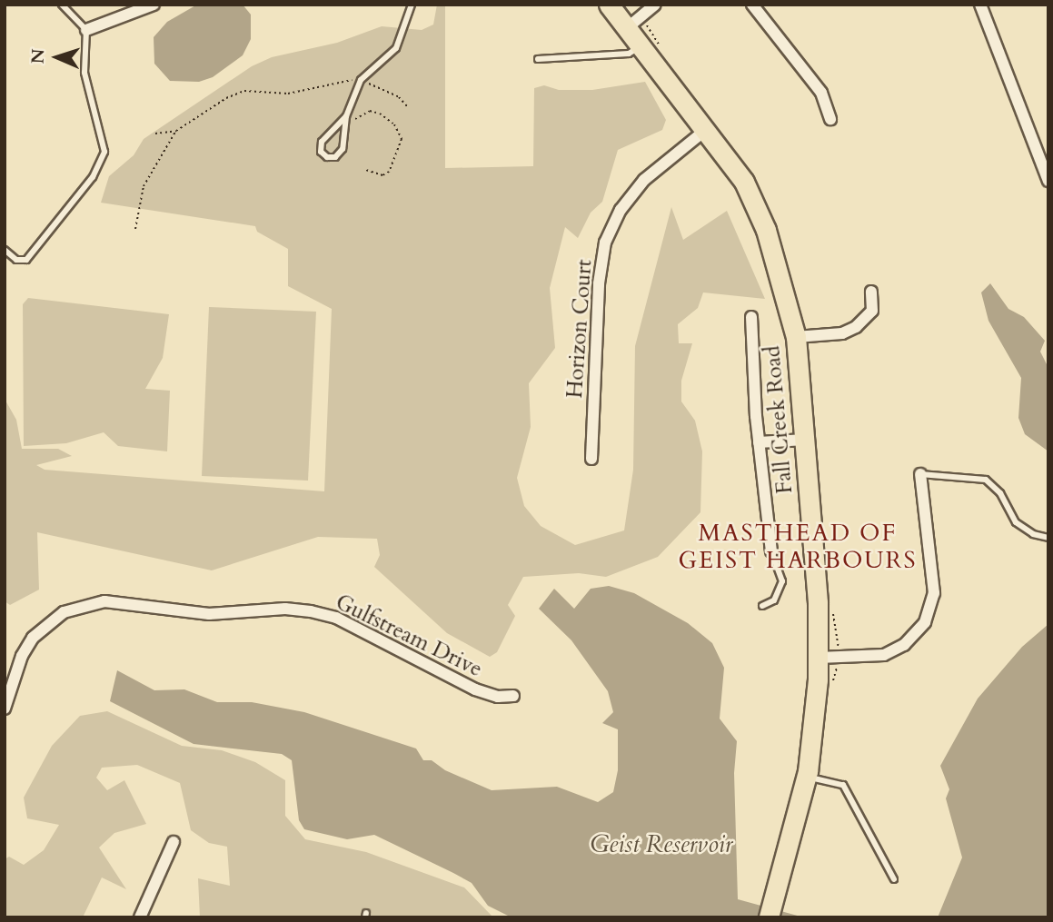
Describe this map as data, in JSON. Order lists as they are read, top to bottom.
{
  "streets": {
    "main road": ["Fall Creek Road"],
    "street": ["Horizon Court", "Gulfstream Drive"]
  },
  "crossings": [
    ["Horizon Court", "Fall Creek Road"]
  ],
  "districts": ["MASTHEAD OF GEIST HARBOURS"],
  "water": ["Geist Reservoir"],
  "north": "left"
}
